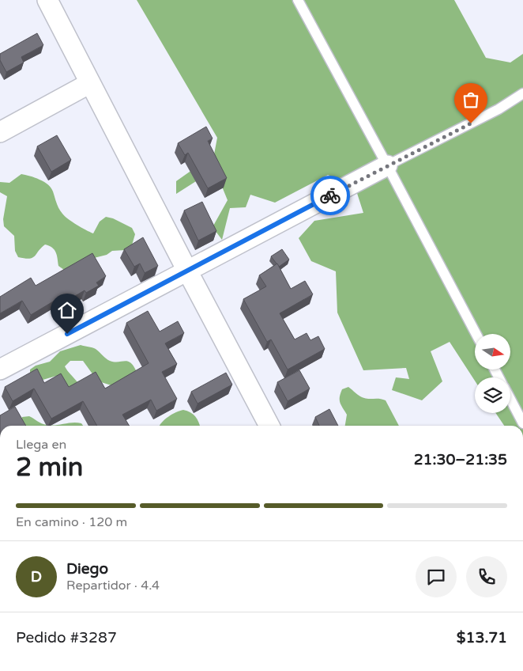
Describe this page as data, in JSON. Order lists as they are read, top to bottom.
{
  "north": "right",
  "page": {
    "heading": ["2 min", "Llega en", "21:30–21:35"],
    "panel": [
      "Diego",
      "Repartidor · 4.4",
      "Pedido #3287",
      "$13.71"
    ],
    "bar": "En camino · 120 m",
    "round": "D"
  }
}
